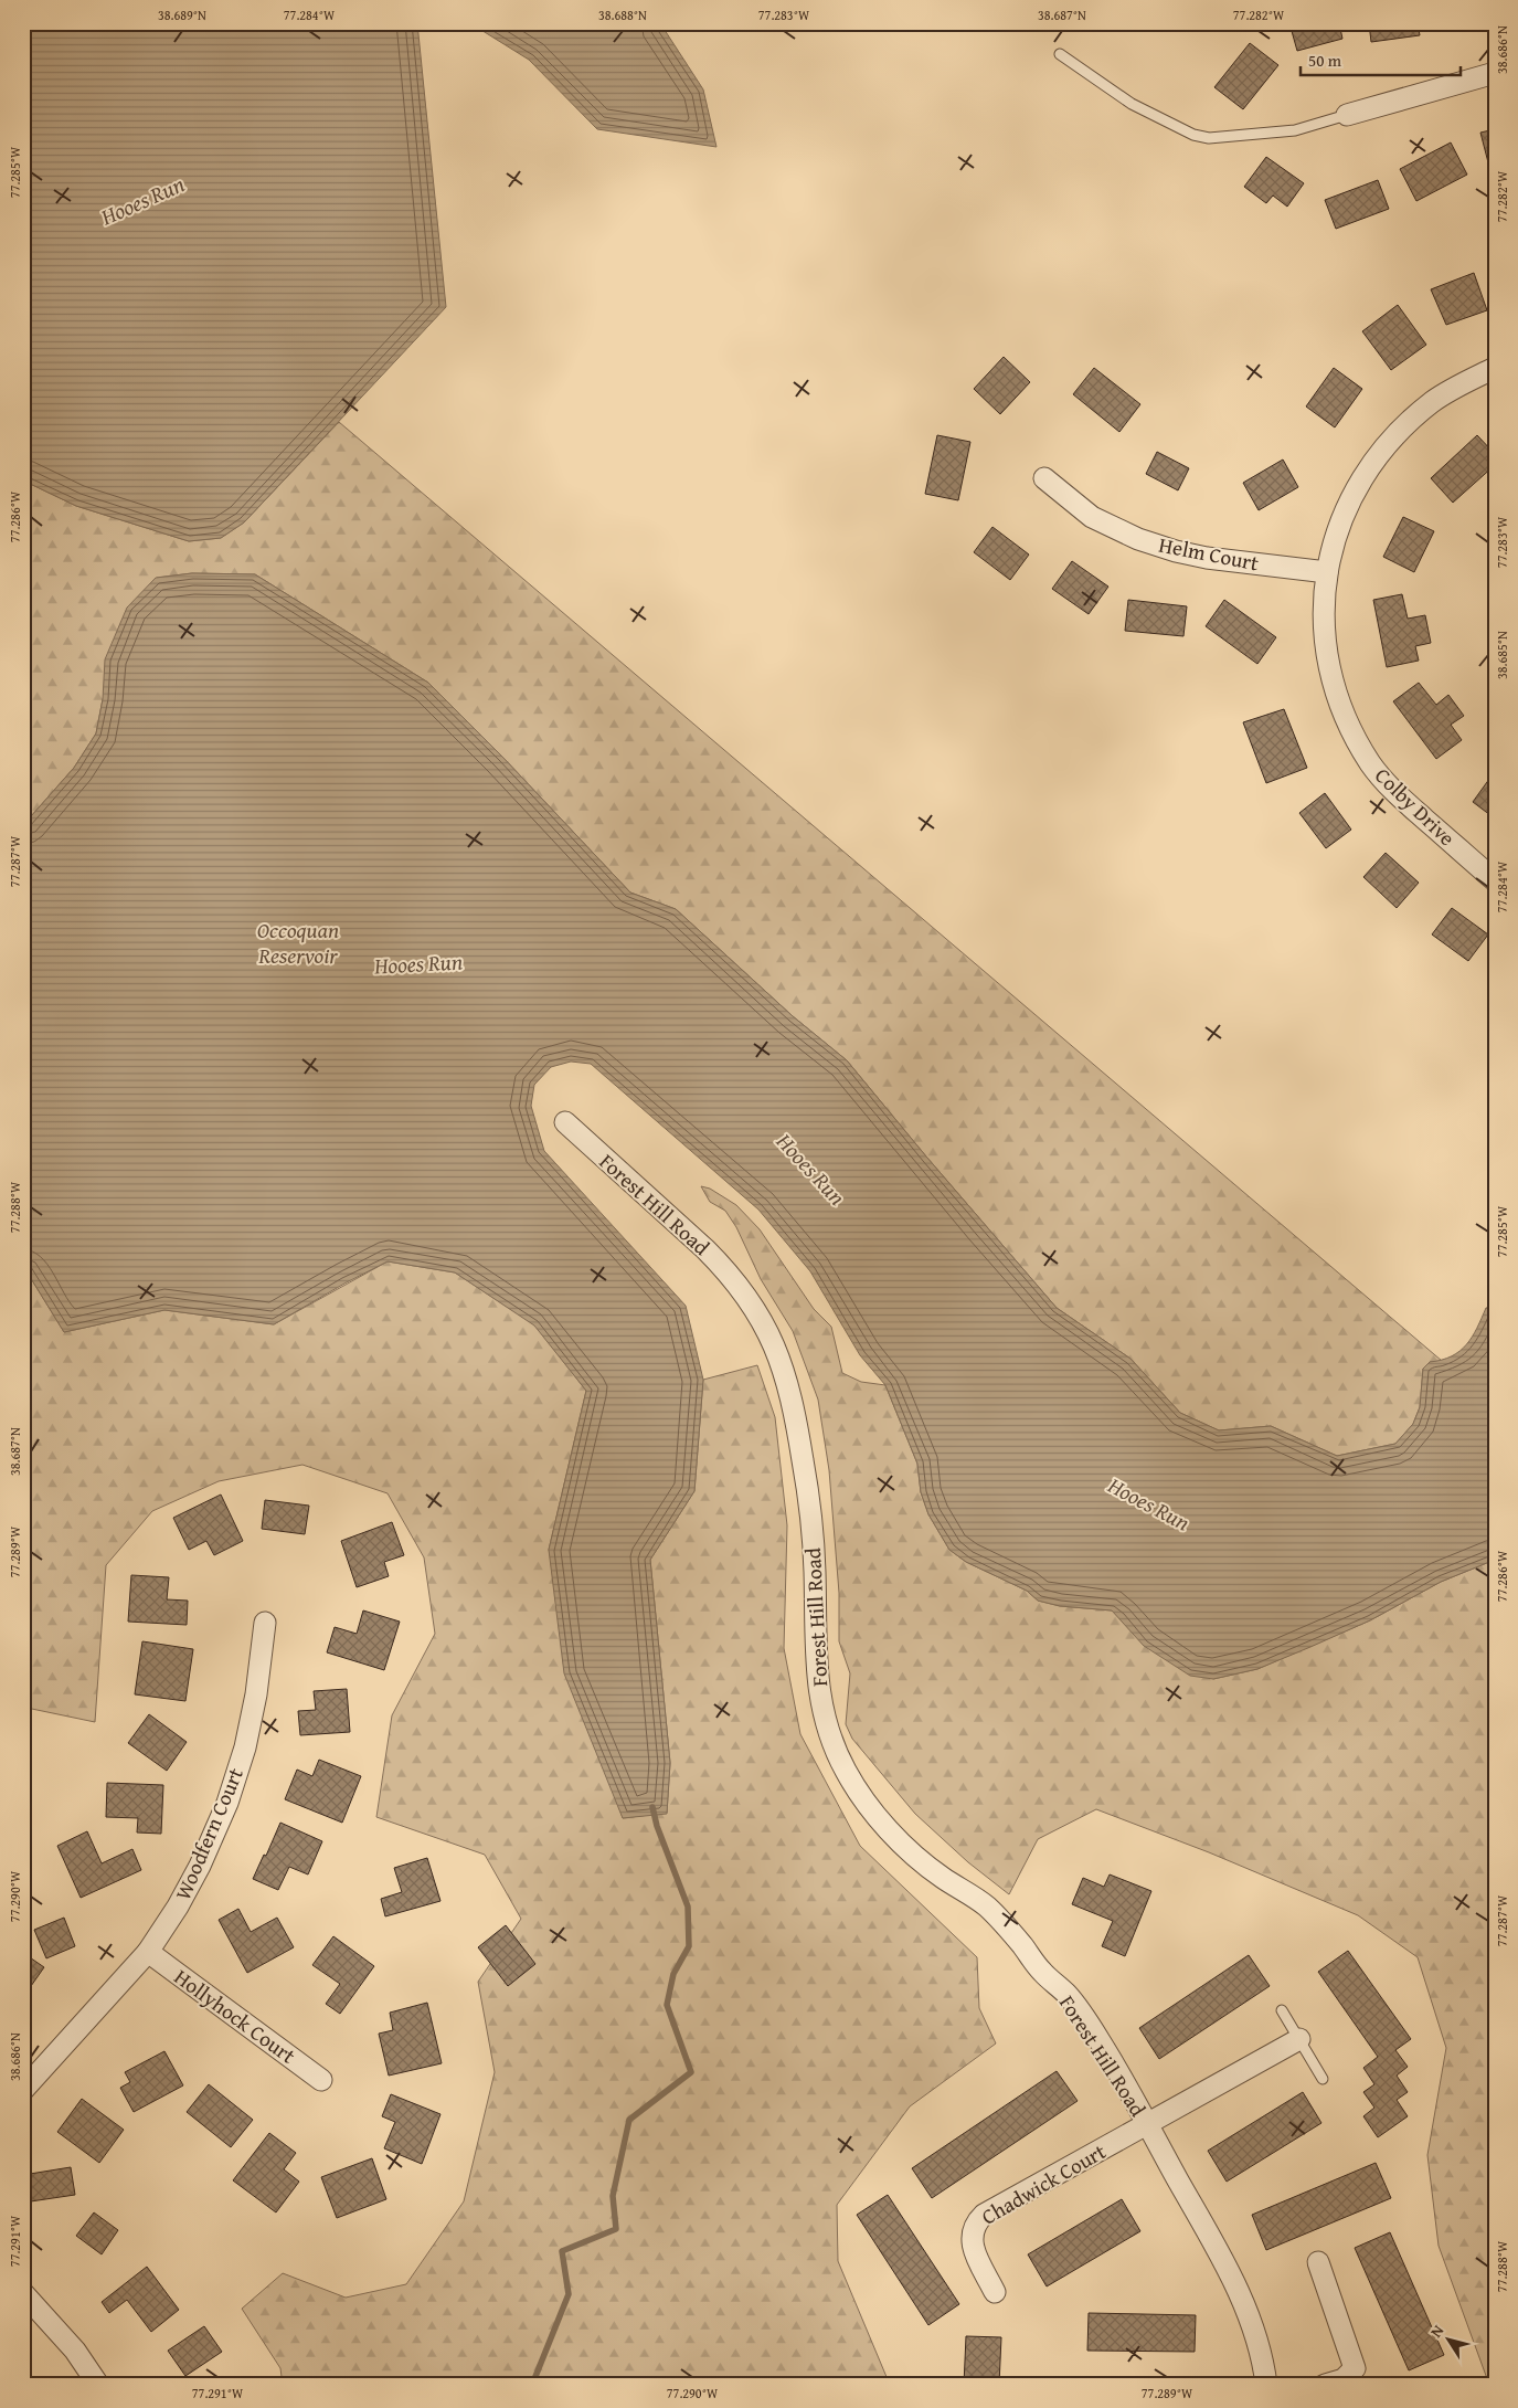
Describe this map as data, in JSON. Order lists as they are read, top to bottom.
{
  "streets": {
    "street": [
      "Helm Court",
      "Colby Drive",
      "Forest Hill Road",
      "Woodfern Court",
      "Hollyhock Court",
      "Chadwick Court"
    ]
  },
  "crossings": [
    ["Helm Court", "Colby Drive"],
    ["Forest Hill Road", "Chadwick Court"],
    ["Woodfern Court", "Hollyhock Court"]
  ],
  "water": ["Hooes Run", "Occoquan Reservoir"],
  "scale_bar": "50 m",
  "north": "top left",
  "coordinates": [
    "38.689°N",
    "77.284°W",
    "38.688°N",
    "77.283°W",
    "38.687°N",
    "77.282°W",
    "38.686°N",
    "77.285°W",
    "77.286°W",
    "38.685°N",
    "77.287°W",
    "77.288°W",
    "77.289°W",
    "77.290°W",
    "77.291°W"
  ]
}
